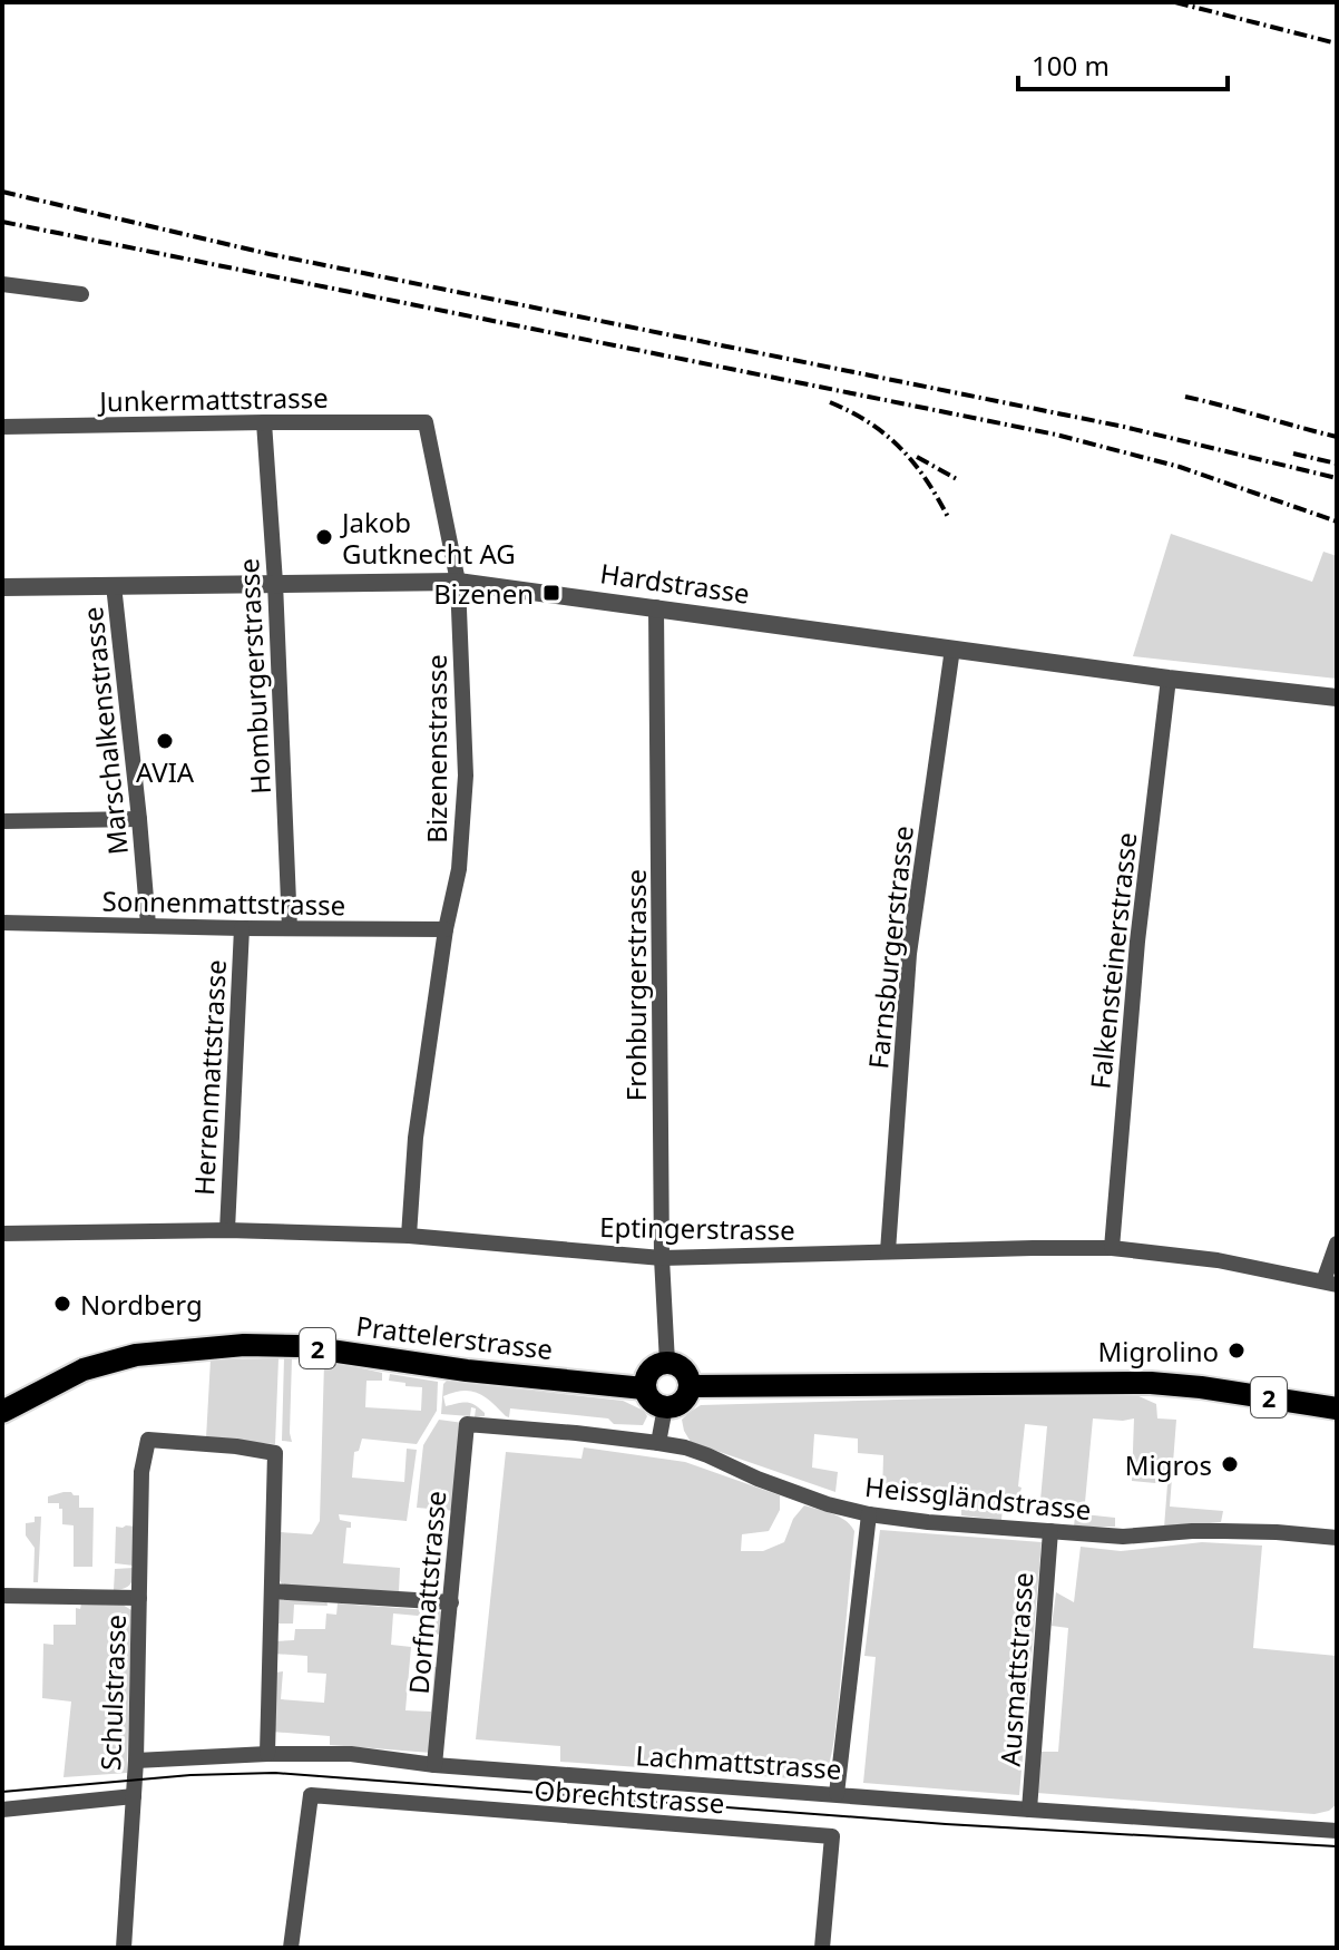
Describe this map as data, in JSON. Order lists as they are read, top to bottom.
{
  "streets": {
    "main road": ["Prattelerstrasse", "2"],
    "street": [
      "Junkermattstrasse",
      "Hardstrasse",
      "Homburgerstrasse",
      "Marschalkenstrasse",
      "Bizenenstrasse",
      "Sonnenmattstrasse",
      "Farnsburgerstrasse",
      "Falkensteinerstrasse",
      "Frohburgerstrasse",
      "Herrenmattstrasse",
      "Eptingerstrasse",
      "Heissgländstrasse",
      "Dorfmattstrasse",
      "Ausmattstrasse",
      "Schulstrasse",
      "Lachmattstrasse",
      "Obrechtstrasse"
    ]
  },
  "crossings": [
    ["Junkermattstrasse", "Homburgerstrasse"],
    ["Junkermattstrasse", "Bizenenstrasse"],
    ["Hardstrasse", "Homburgerstrasse"],
    ["Hardstrasse", "Marschalkenstrasse"],
    ["Hardstrasse", "Bizenenstrasse"],
    ["Hardstrasse", "Farnsburgerstrasse"],
    ["Hardstrasse", "Falkensteinerstrasse"],
    ["Hardstrasse", "Frohburgerstrasse"],
    ["Homburgerstrasse", "Sonnenmattstrasse"],
    ["Marschalkenstrasse", "Sonnenmattstrasse"],
    ["Bizenenstrasse", "Sonnenmattstrasse"],
    ["Bizenenstrasse", "Eptingerstrasse"],
    ["Sonnenmattstrasse", "Herrenmattstrasse"],
    ["Farnsburgerstrasse", "Eptingerstrasse"],
    ["Falkensteinerstrasse", "Eptingerstrasse"],
    ["Frohburgerstrasse", "Eptingerstrasse"],
    ["Frohburgerstrasse", "Prattelerstrasse"],
    ["Frohburgerstrasse", "2"],
    ["Herrenmattstrasse", "Eptingerstrasse"],
    ["Prattelerstrasse", "2"],
    ["Heissgländstrasse", "Dorfmattstrasse"],
    ["Heissgländstrasse", "Ausmattstrasse"],
    ["Dorfmattstrasse", "Lachmattstrasse"],
    ["Ausmattstrasse", "Lachmattstrasse"],
    ["Schulstrasse", "Lachmattstrasse"]
  ],
  "places": {
    "other": [
      "Jakob Gutknecht AG",
      "AVIA",
      "Nordberg",
      "Migrolino",
      "Migros"
    ],
    "transit": ["Bizenen"]
  },
  "scale_bar": "100 m"
}
